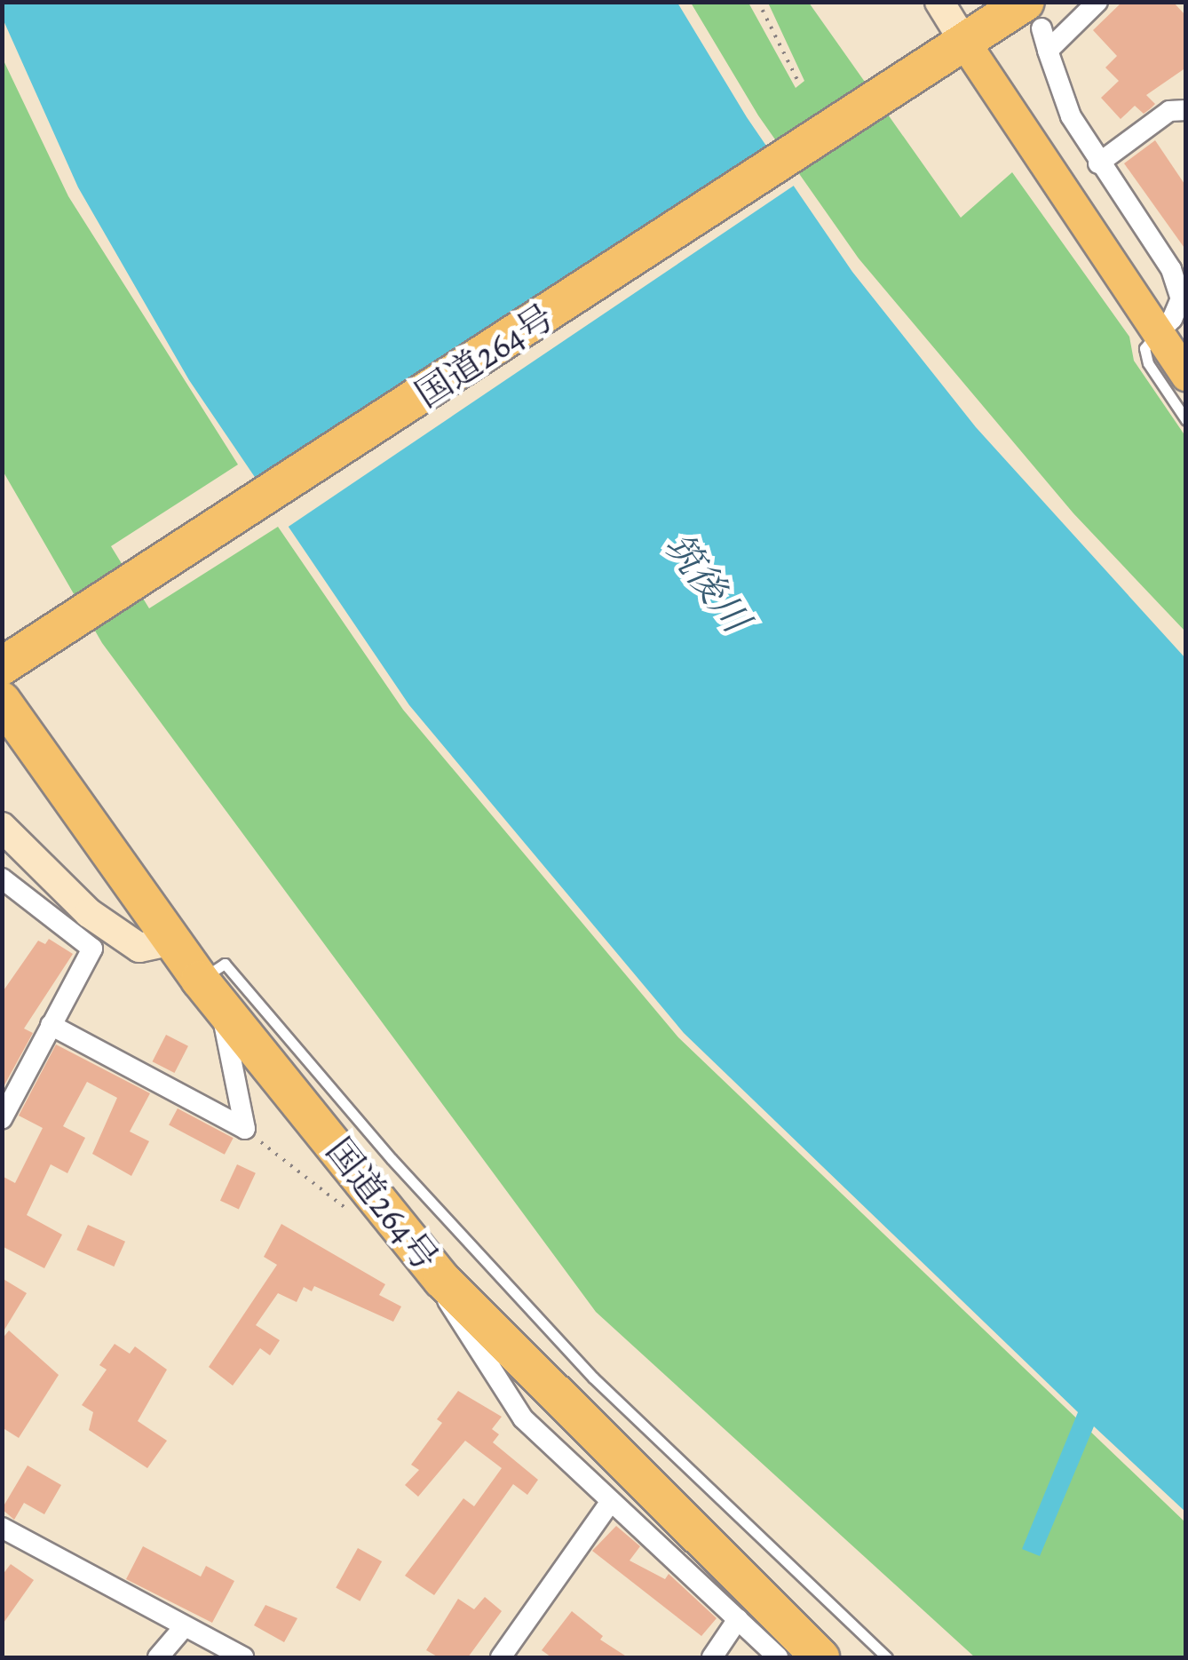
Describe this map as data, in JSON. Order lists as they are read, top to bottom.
{
  "streets": {
    "highway": ["国道264号"]
  },
  "water": ["筑後川"]
}
